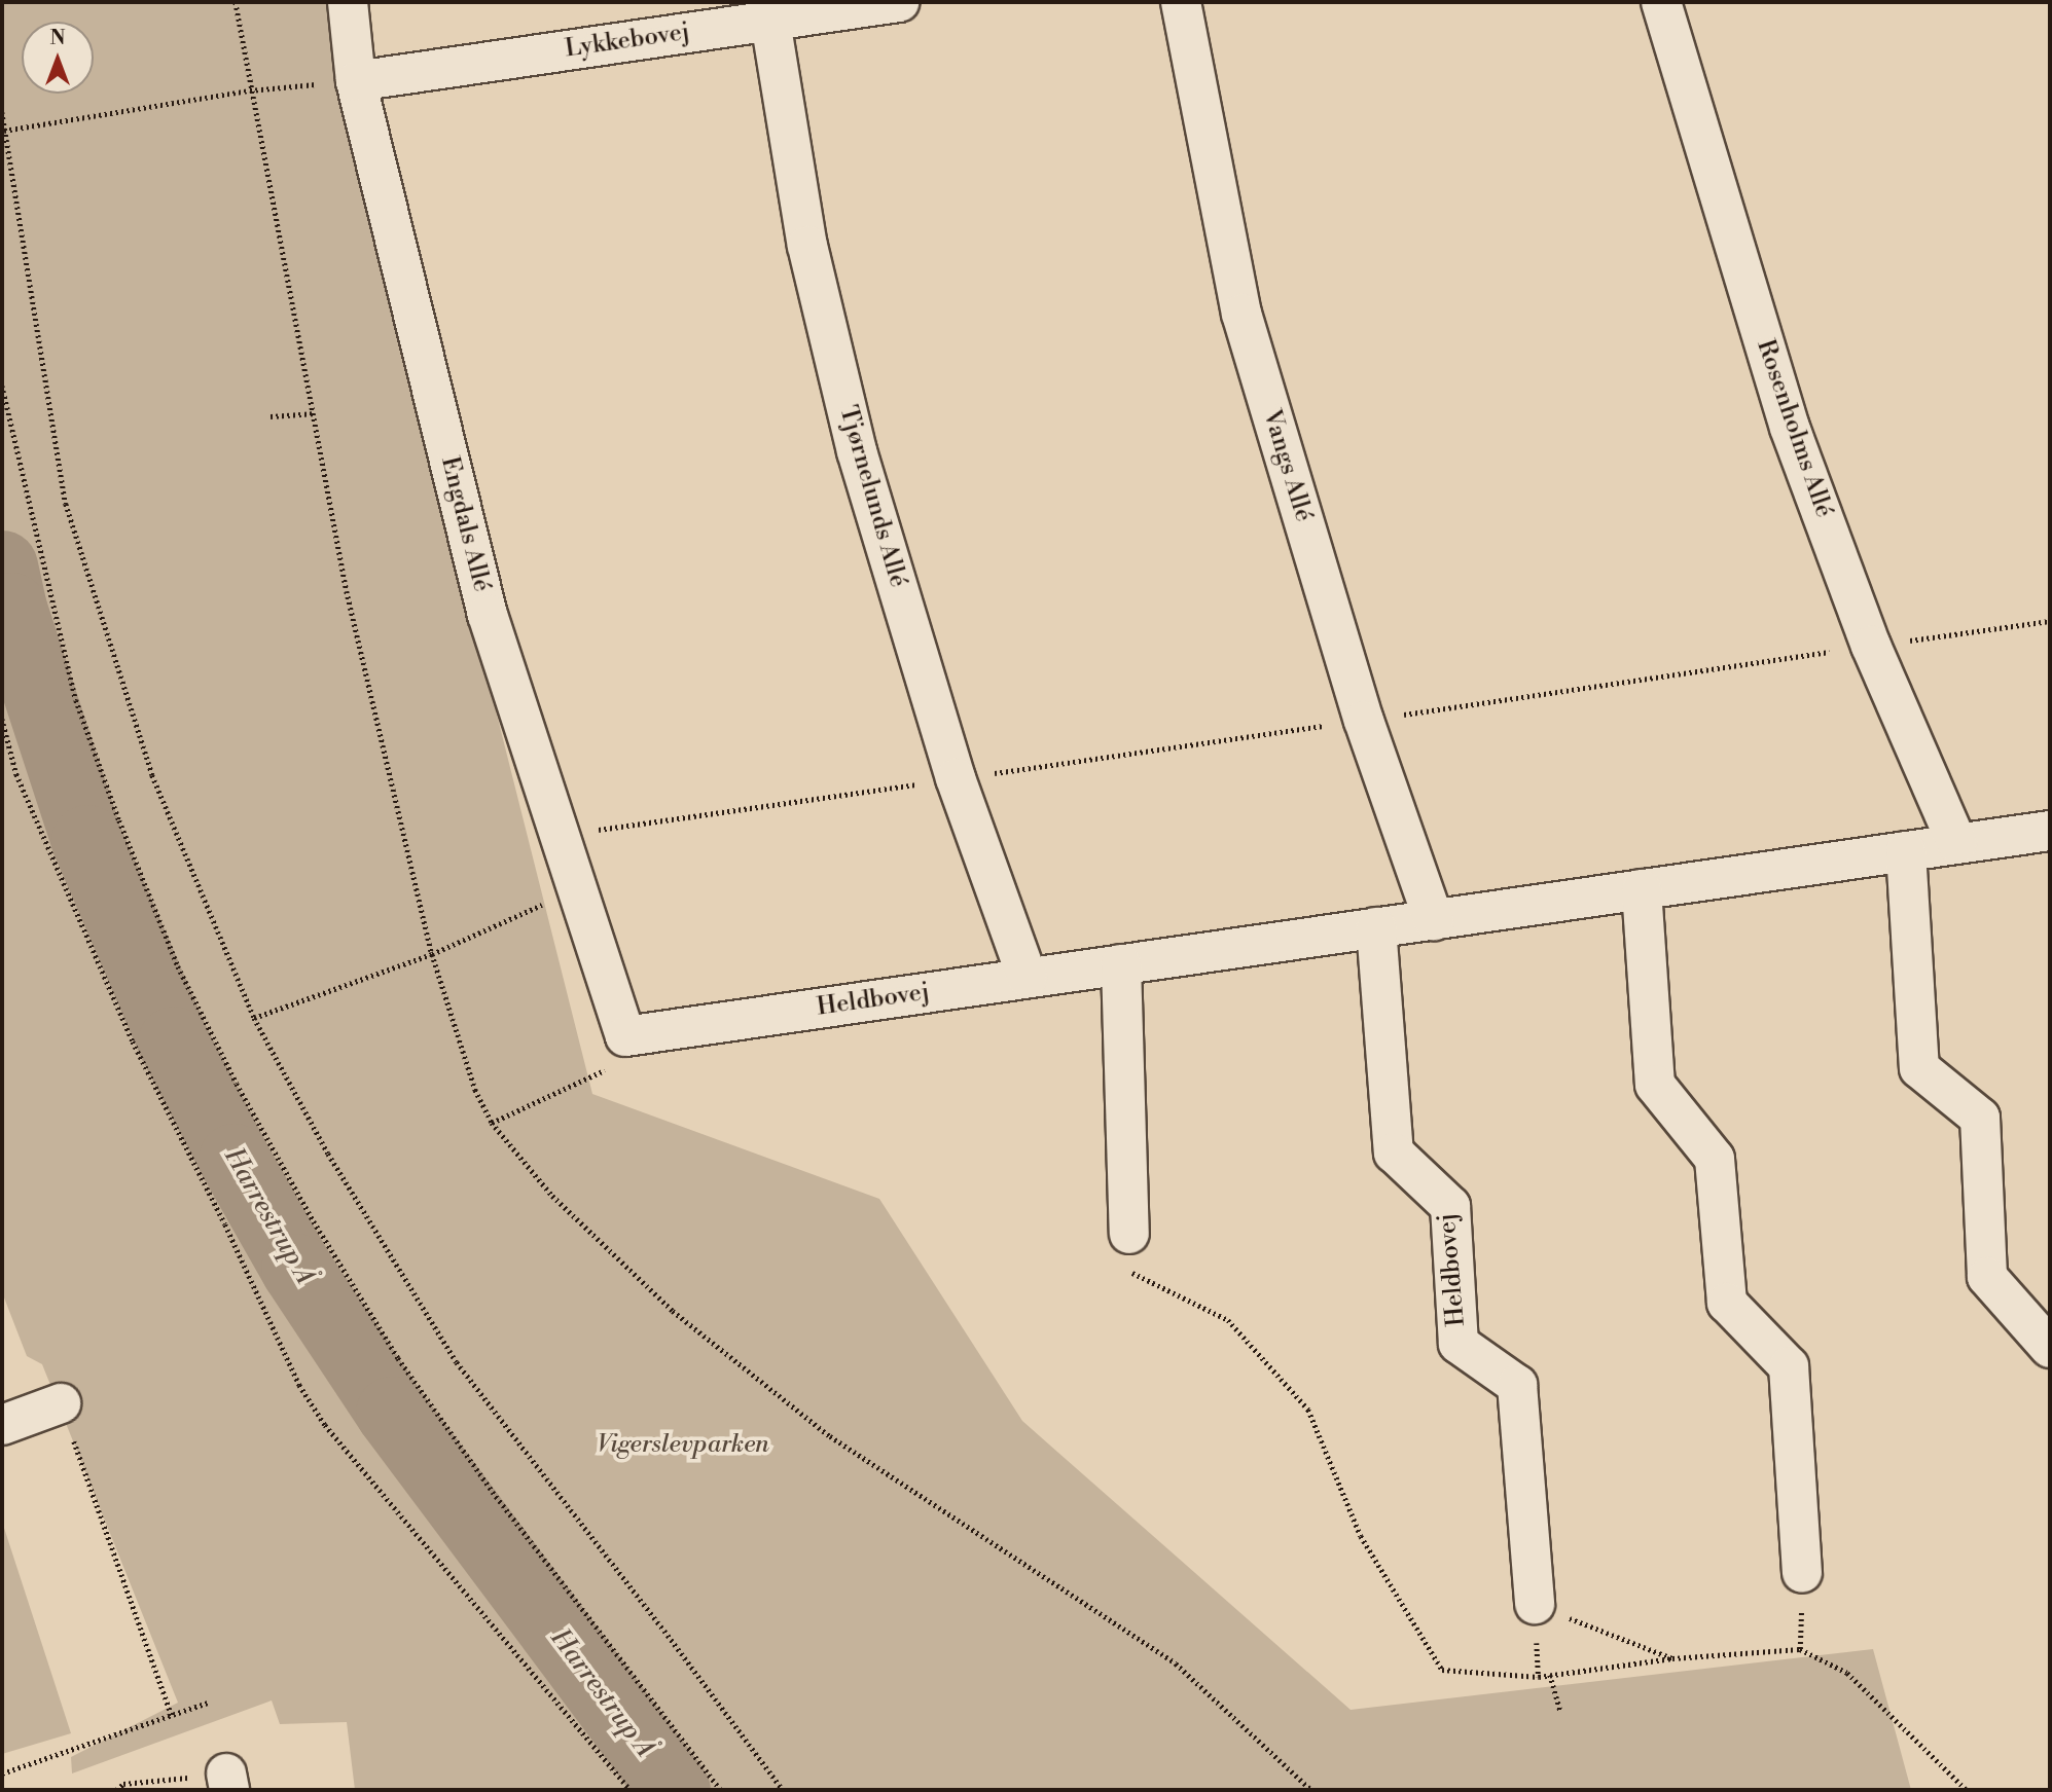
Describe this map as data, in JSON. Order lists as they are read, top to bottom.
{
  "streets": {
    "street": [
      "Lykkebovej",
      "Rosenholms Allé",
      "Vangs Allé",
      "Tjørnelunds Allé",
      "Engdals Allé",
      "Heldbovej"
    ]
  },
  "crossings": [
    ["Lykkebovej", "Tjørnelunds Allé"],
    ["Lykkebovej", "Engdals Allé"],
    ["Rosenholms Allé", "Heldbovej"],
    ["Vangs Allé", "Heldbovej"],
    ["Tjørnelunds Allé", "Heldbovej"],
    ["Engdals Allé", "Heldbovej"]
  ],
  "water": ["Harrestrup Å"],
  "parks": ["Vigerslevparken"],
  "north": "top"
}
